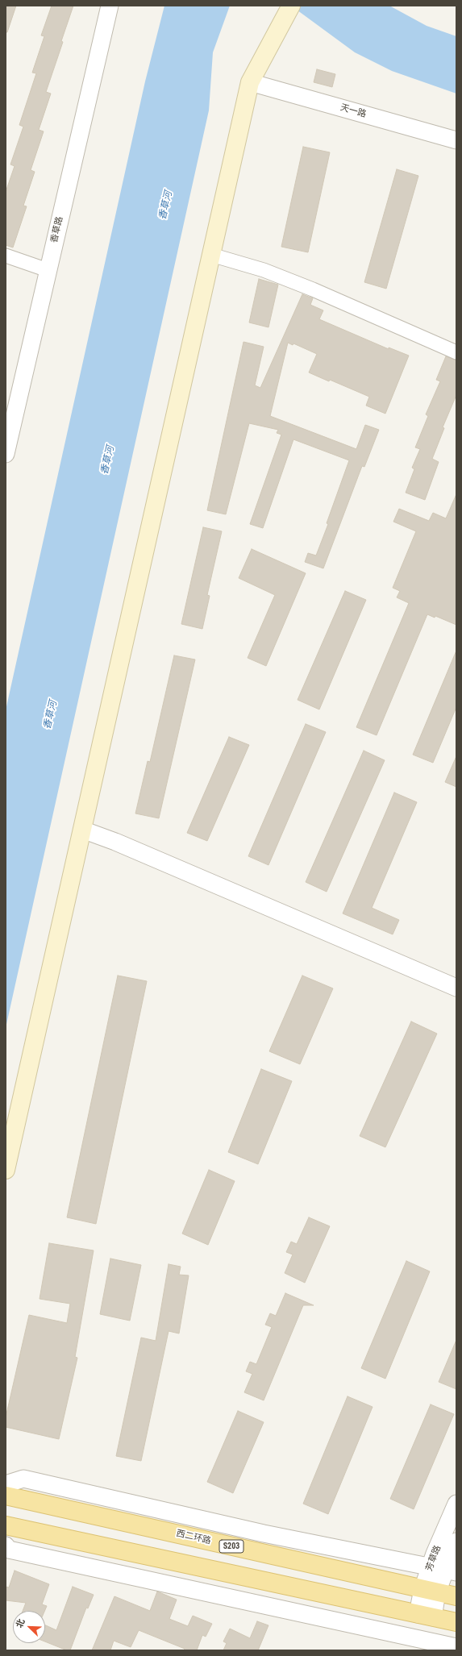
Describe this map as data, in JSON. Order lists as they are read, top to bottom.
{
  "streets": {
    "main road": ["西二环路", "S203"],
    "street": ["天一路", "香草路", "芳草路"]
  },
  "crossings": [
    ["西二环路", "芳草路"]
  ],
  "water": ["香草河"],
  "north": "top left"
}
